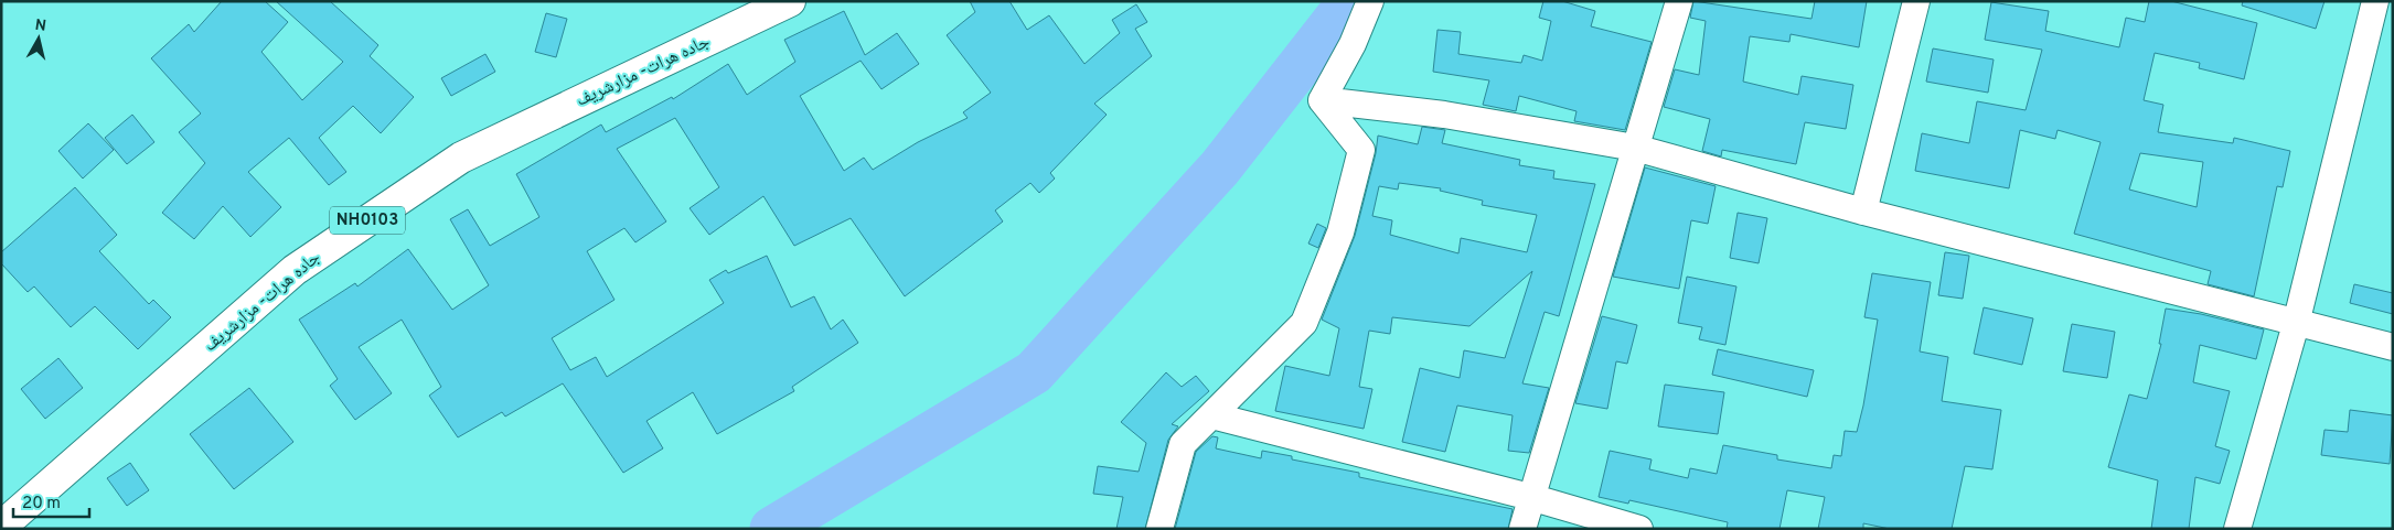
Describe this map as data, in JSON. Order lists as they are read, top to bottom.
{
  "streets": {
    "highway": ["جاده هرات- مزارشریف", "NH0103"]
  },
  "scale_bar": "20 m",
  "north": "top"
}
